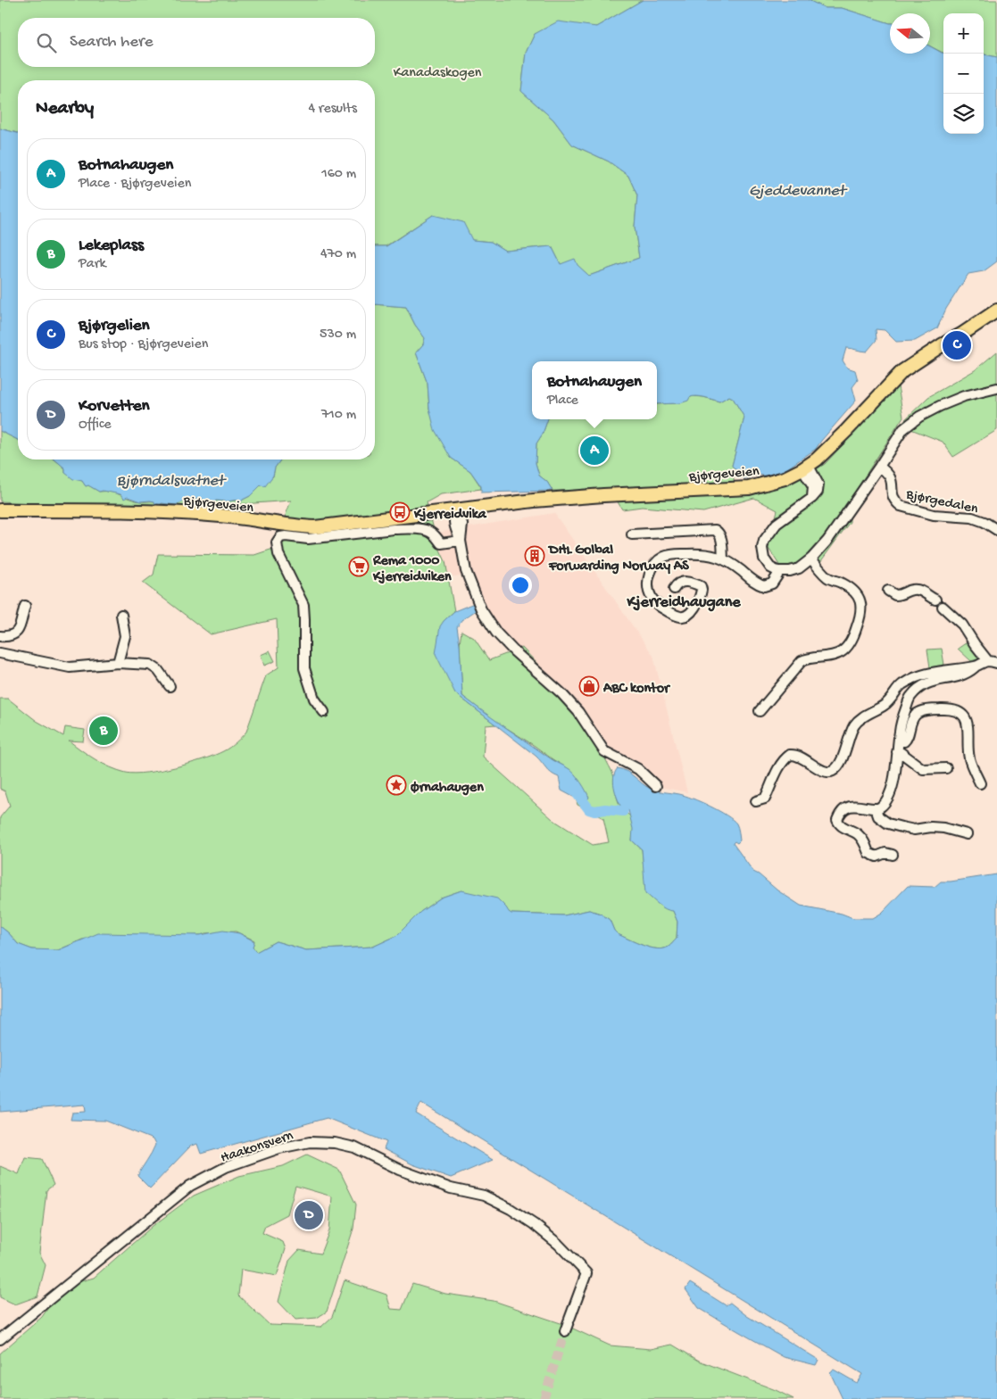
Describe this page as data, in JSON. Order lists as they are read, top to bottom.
{
  "streets": {
    "main road": ["Bjørgeveien"],
    "street": ["Bjørgedalen", "Haakonsvern"]
  },
  "districts": ["Kjerreidhaugane"],
  "water": ["Gjeddevannet", "Bjørndalsvatnet"],
  "parks": ["Kanadaskogen"],
  "places": {
    "bus stop": ["Kjerreidvika"],
    "building": ["DHL Golbal Forwarding Norway AS"],
    "supermarket": ["Rema 1000 Kjerreidviken"],
    "shop": ["ABC kontor"],
    "place": ["Ørnahaugen"]
  },
  "north": "left",
  "page": {
    "map_buttons": ["+", "−"],
    "search": "Search here",
    "heading": ["Nearby", "4 results"],
    "list": [
      {
        "mark": "A",
        "name": "Botnahaugen",
        "note": "Place · Bjørgeveien",
        "value": "160 m"
      },
      {
        "mark": "B",
        "name": "Lekeplass",
        "note": "Park",
        "value": "470 m"
      },
      {
        "mark": "C",
        "name": "Bjørgelien",
        "note": "Bus stop · Bjørgeveien",
        "value": "530 m"
      },
      {
        "mark": "D",
        "name": "Korvetten",
        "note": "Office",
        "value": "710 m"
      }
    ],
    "pins": [
      "C",
      "A",
      "B",
      "D"
    ],
    "popup": ["Botnahaugen", "Place"]
  }
}
